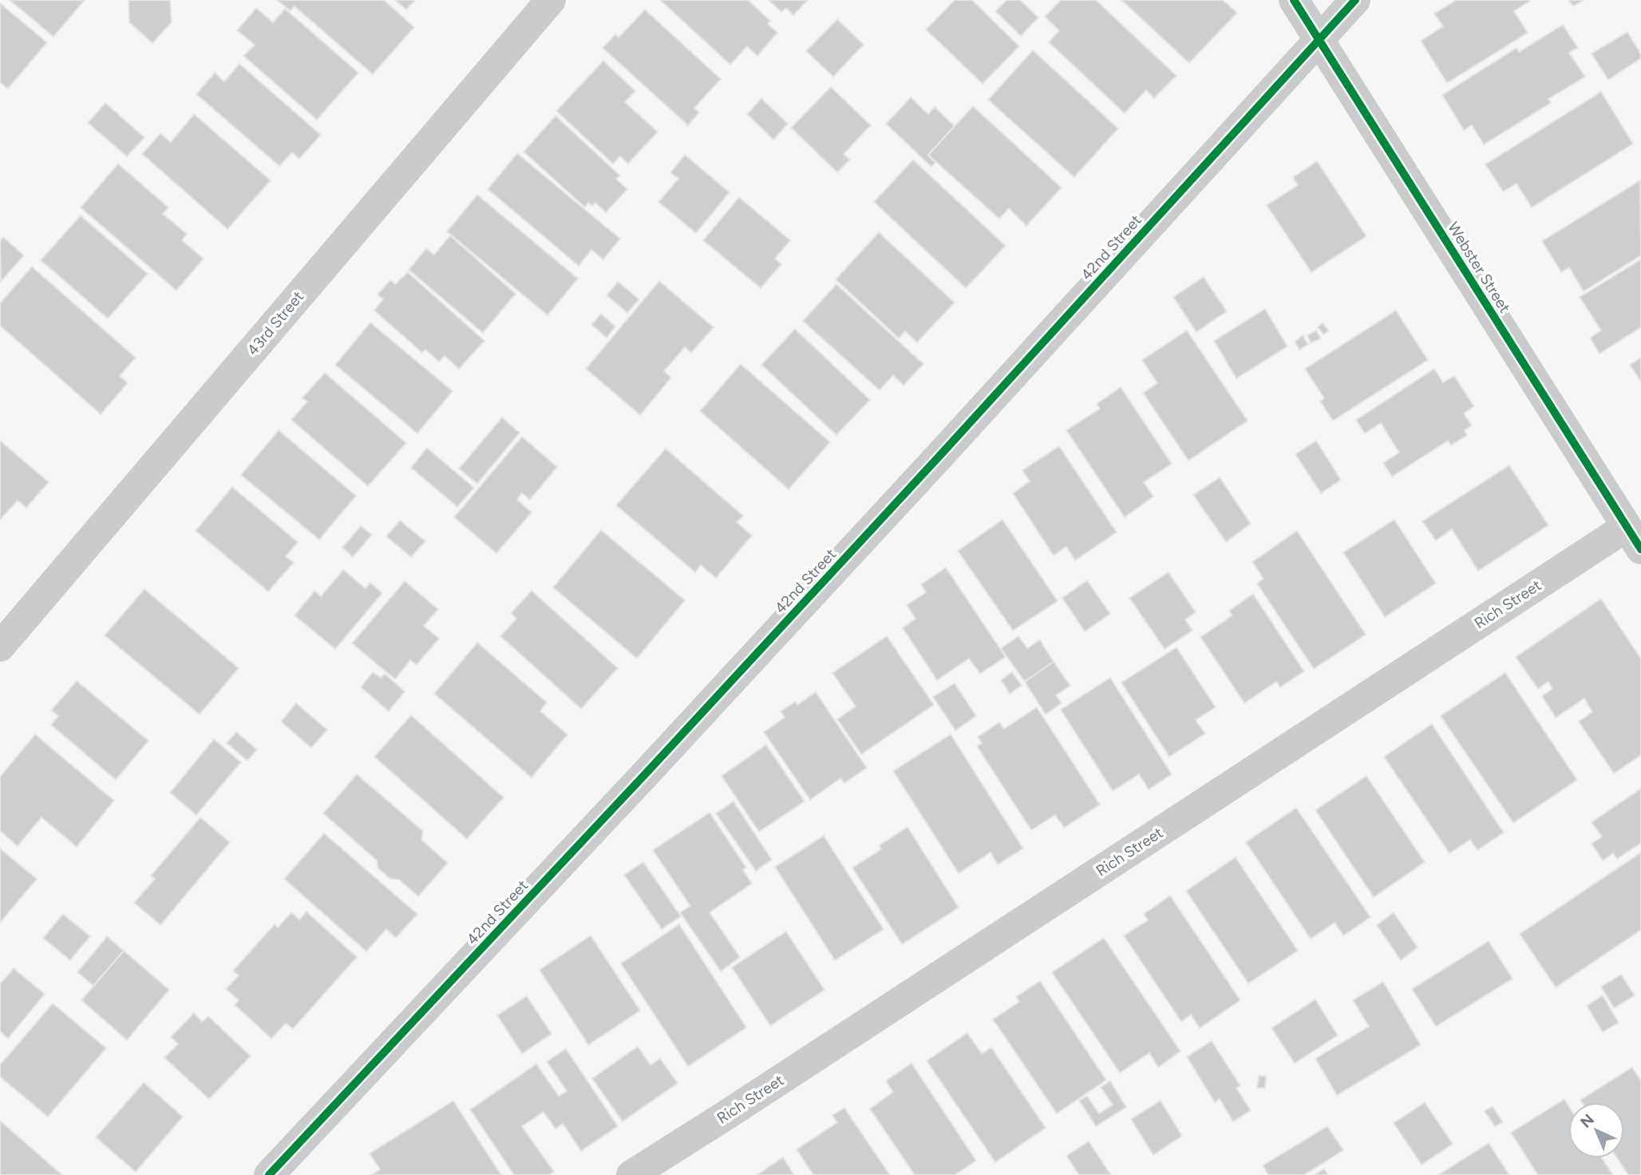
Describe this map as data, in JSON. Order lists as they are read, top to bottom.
{
  "streets": {
    "street": [
      "42nd Street",
      "Webster Street",
      "43rd Street",
      "Rich Street"
    ]
  },
  "crossings": [
    ["42nd Street", "Webster Street"],
    ["Webster Street", "Rich Street"]
  ],
  "north": "top left"
}
